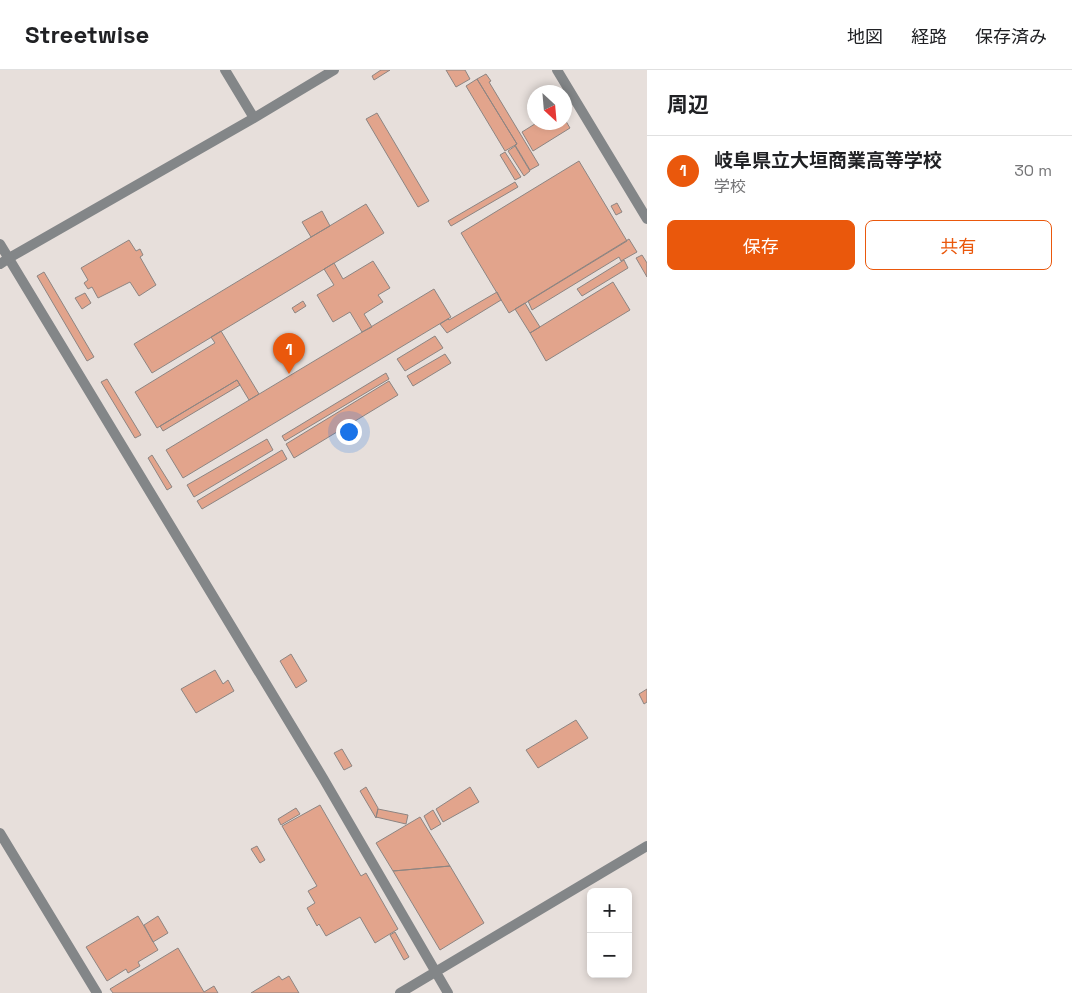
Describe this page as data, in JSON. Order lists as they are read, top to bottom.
{
  "north": "bottom right",
  "page": {
    "header": "Streetwise",
    "nav": ["地図", "経路", "保存済み"],
    "heading": "周辺",
    "list": [
      {
        "mark": "1",
        "name": "岐阜県立大垣商業高等学校",
        "note": "学校",
        "value": "30 m"
      }
    ],
    "buttons": ["保存", "共有"],
    "pins": "1",
    "map_buttons": ["+", "−"]
  }
}
